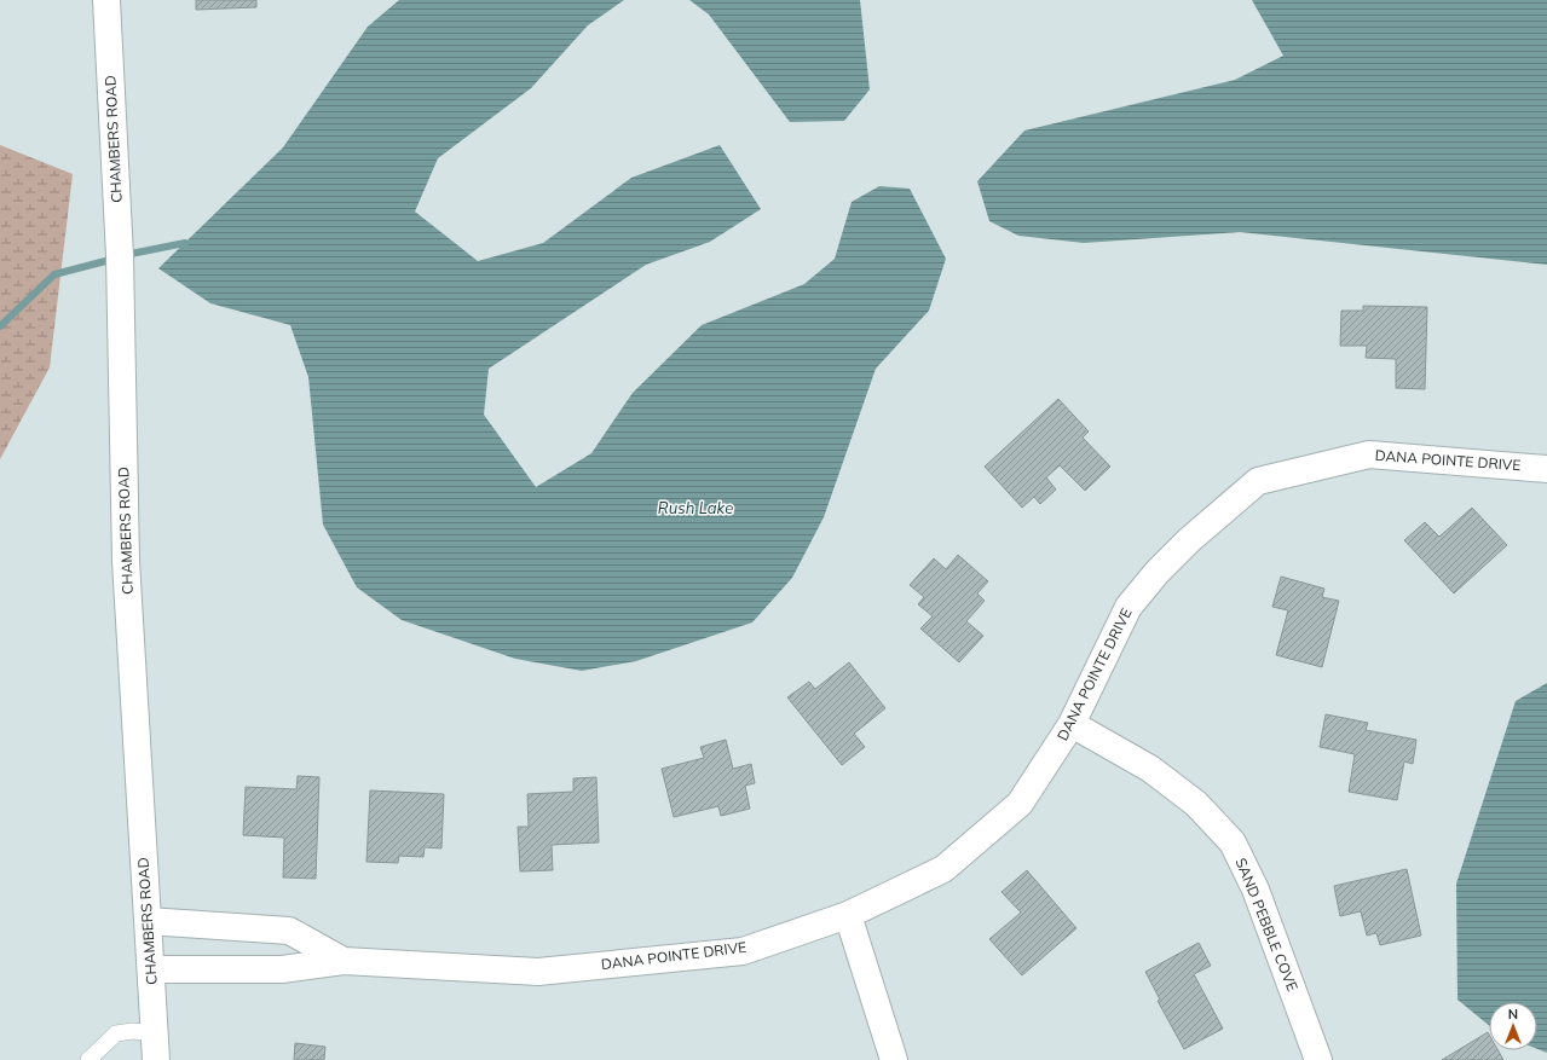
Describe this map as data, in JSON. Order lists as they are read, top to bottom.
{
  "streets": {
    "street": ["CHAMBERS ROAD", "DANA POINTE DRIVE", "SAND PEBBLE COVE"]
  },
  "crossings": [
    ["CHAMBERS ROAD", "DANA POINTE DRIVE"],
    ["DANA POINTE DRIVE", "SAND PEBBLE COVE"]
  ],
  "water": ["Rush Lake"],
  "north": "top"
}
